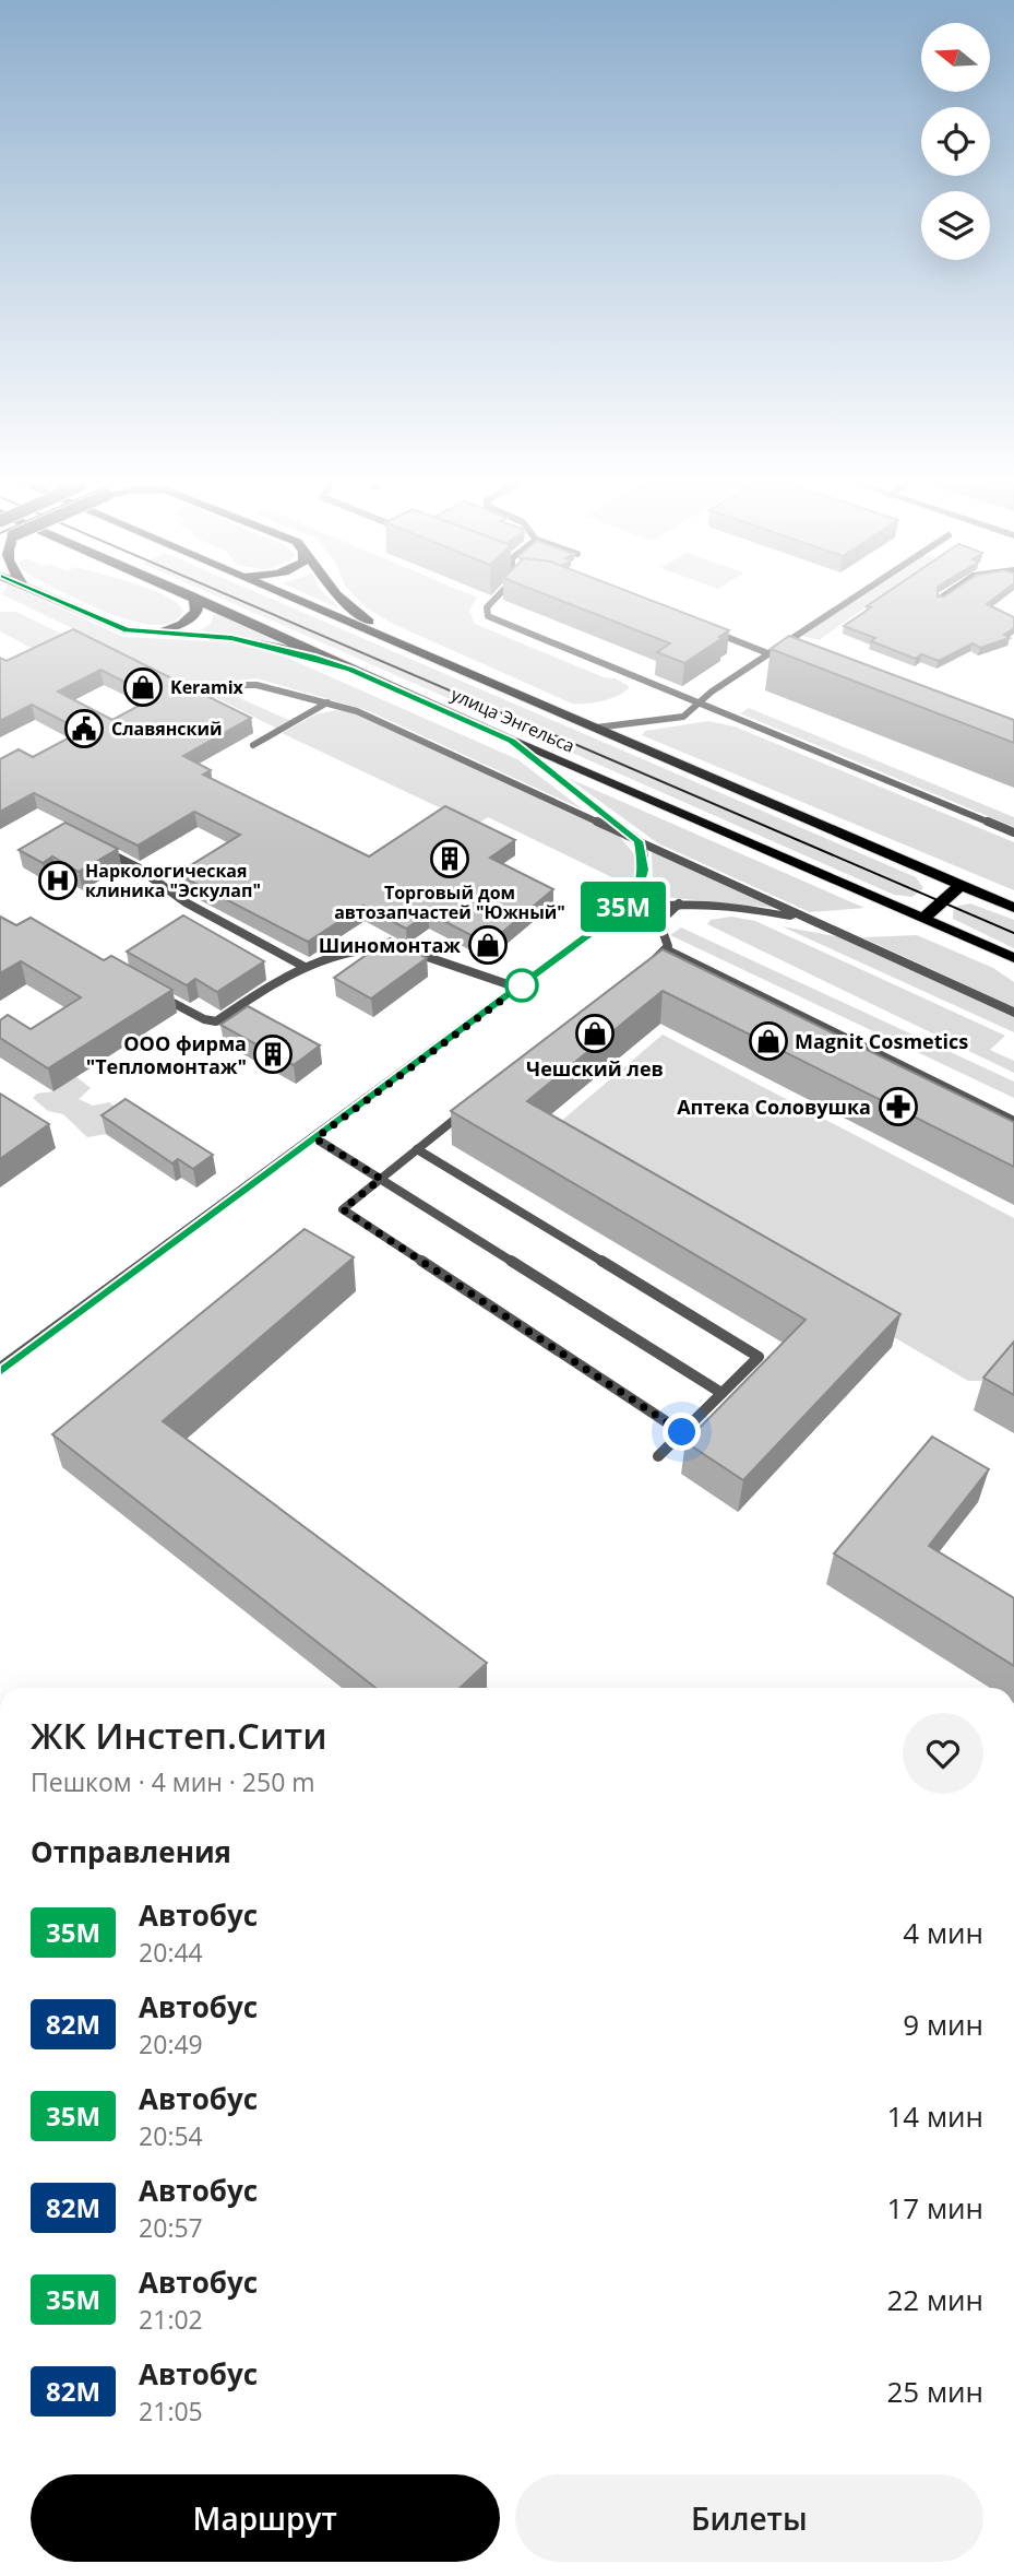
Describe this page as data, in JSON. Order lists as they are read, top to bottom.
{
  "streets": {
    "main road": ["улица Энгельса"]
  },
  "places": {
    "shop": [
      "Keramix",
      "Шиномонтаж",
      "Чешский лев",
      "Magnit Cosmetics"
    ],
    "public building": ["Славянский"],
    "building": ["Торговый дом автозапчастей \"Южный\"", "ООО фирма \"Тепломонтаж\""],
    "hospital": ["Наркологическая клиника \"Эскулап\""],
    "pharmacy": ["Аптека Соловушка"]
  },
  "lines": ["bus line 35М"],
  "north": "left",
  "page": {
    "on_map": "35М",
    "heading": [
      ["ЖК Инстеп.Сити", "Пешком · 4 мин · 250 m"],
      "Отправления"
    ],
    "list": [
      {
        "mark": "35М",
        "name": "Автобус",
        "note": "20:44",
        "value": "4 мин"
      },
      {
        "mark": "82М",
        "name": "Автобус",
        "note": "20:49",
        "value": "9 мин"
      },
      {
        "mark": "35М",
        "name": "Автобус",
        "note": "20:54",
        "value": "14 мин"
      },
      {
        "mark": "82М",
        "name": "Автобус",
        "note": "20:57",
        "value": "17 мин"
      },
      {
        "mark": "35М",
        "name": "Автобус",
        "note": "21:02",
        "value": "22 мин"
      },
      {
        "mark": "82М",
        "name": "Автобус",
        "note": "21:05",
        "value": "25 мин"
      }
    ],
    "buttons": ["Маршрут", "Билеты"]
  }
}
